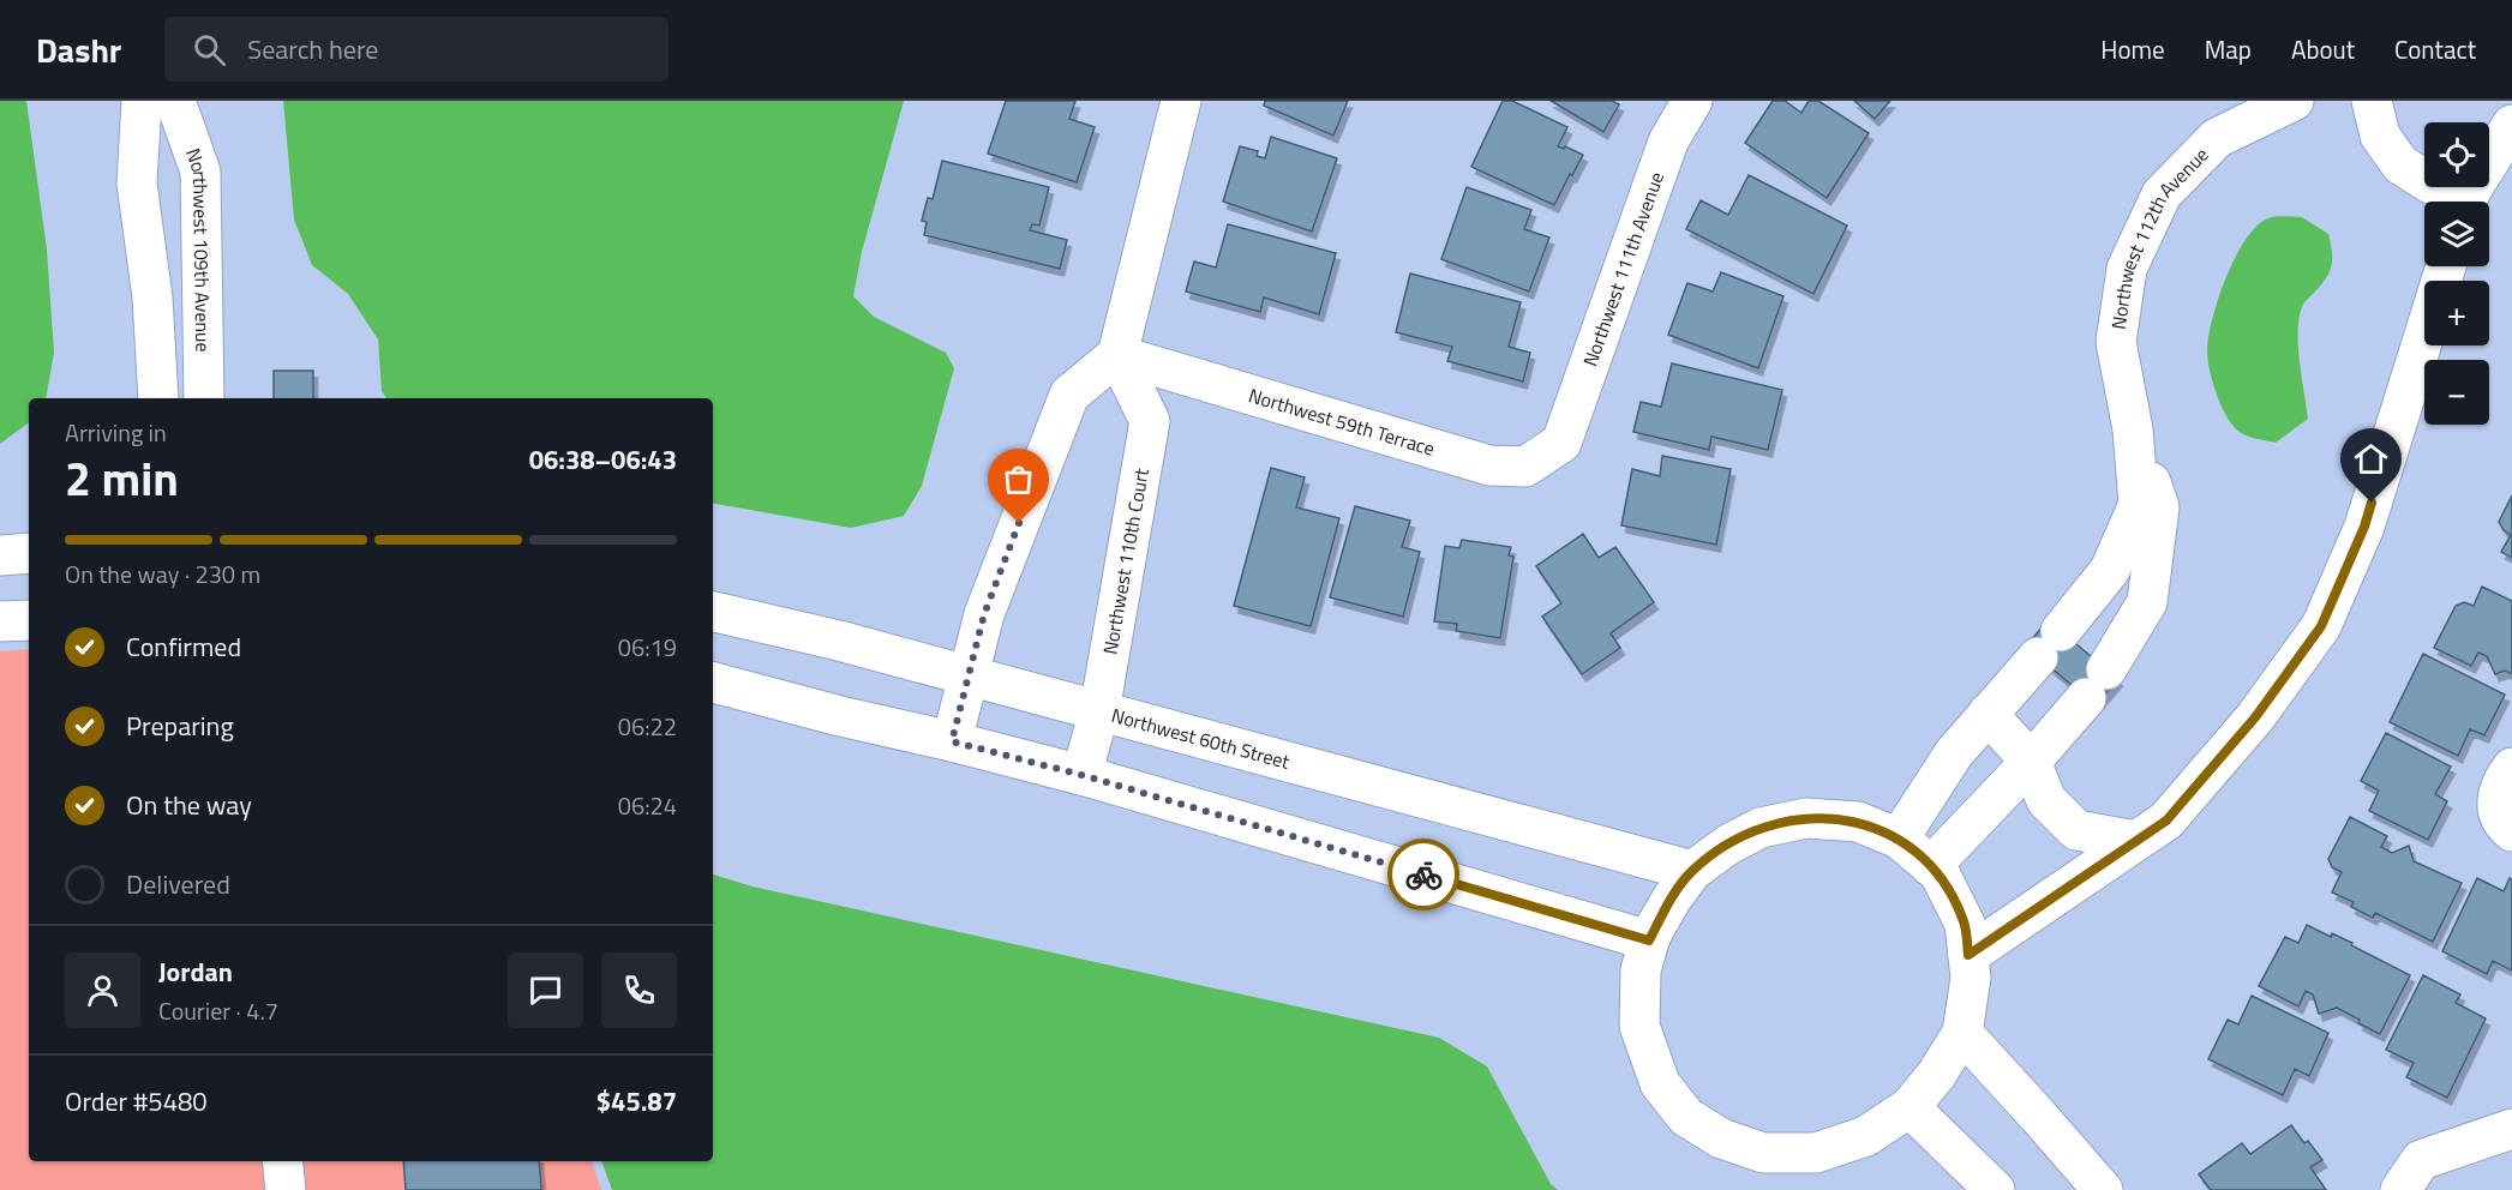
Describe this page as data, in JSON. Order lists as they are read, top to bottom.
{
  "streets": {
    "street": [
      "Northwest 112th Avenue",
      "Northwest 109th Avenue",
      "Northwest 111th Avenue",
      "Northwest 59th Terrace",
      "Northwest 110th Court",
      "Northwest 60th Street"
    ]
  },
  "crossings": [
    ["Northwest 111th Avenue", "Northwest 59th Terrace"],
    ["Northwest 59th Terrace", "Northwest 110th Court"],
    ["Northwest 110th Court", "Northwest 60th Street"]
  ],
  "page": {
    "header": "Dashr",
    "search": "Search here",
    "nav": [
      "Home",
      "Map",
      "About",
      "Contact"
    ],
    "map_buttons": ["+", "−"],
    "heading": ["2 min", "Arriving in", "06:38–06:43"],
    "panel": [
      "Jordan",
      "Courier · 4.7",
      "Order #5480",
      "$45.87"
    ],
    "bar": "On the way · 230 m",
    "list": [
      ["Confirmed", "06:19"],
      ["Preparing", "06:22"],
      ["On the way", "06:24"],
      "Delivered"
    ]
  }
}
